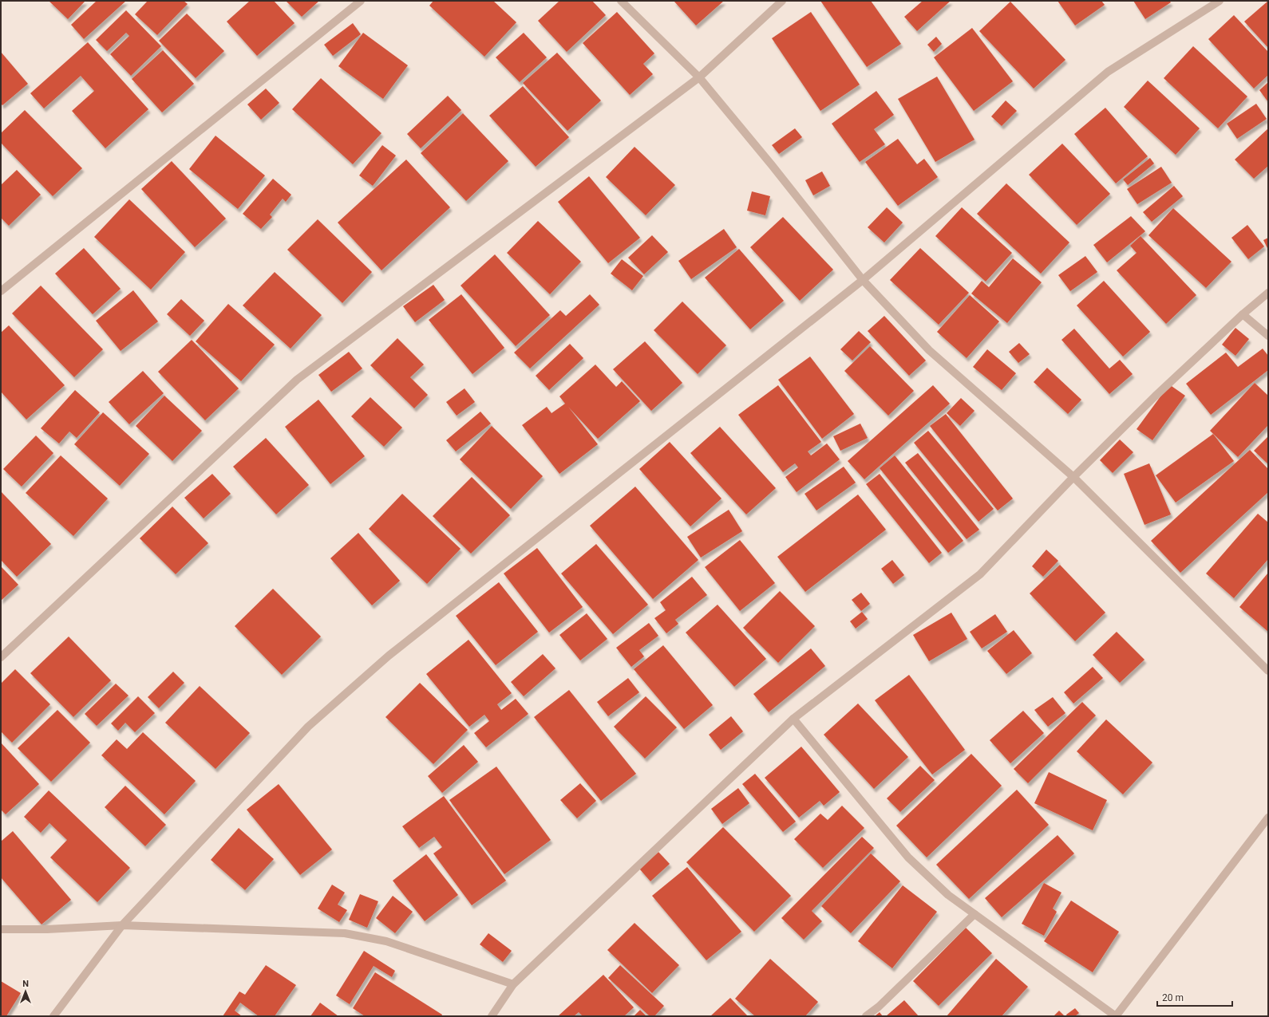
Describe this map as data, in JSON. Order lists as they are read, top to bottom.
{
  "scale_bar": "20 m",
  "north": "top"
}
